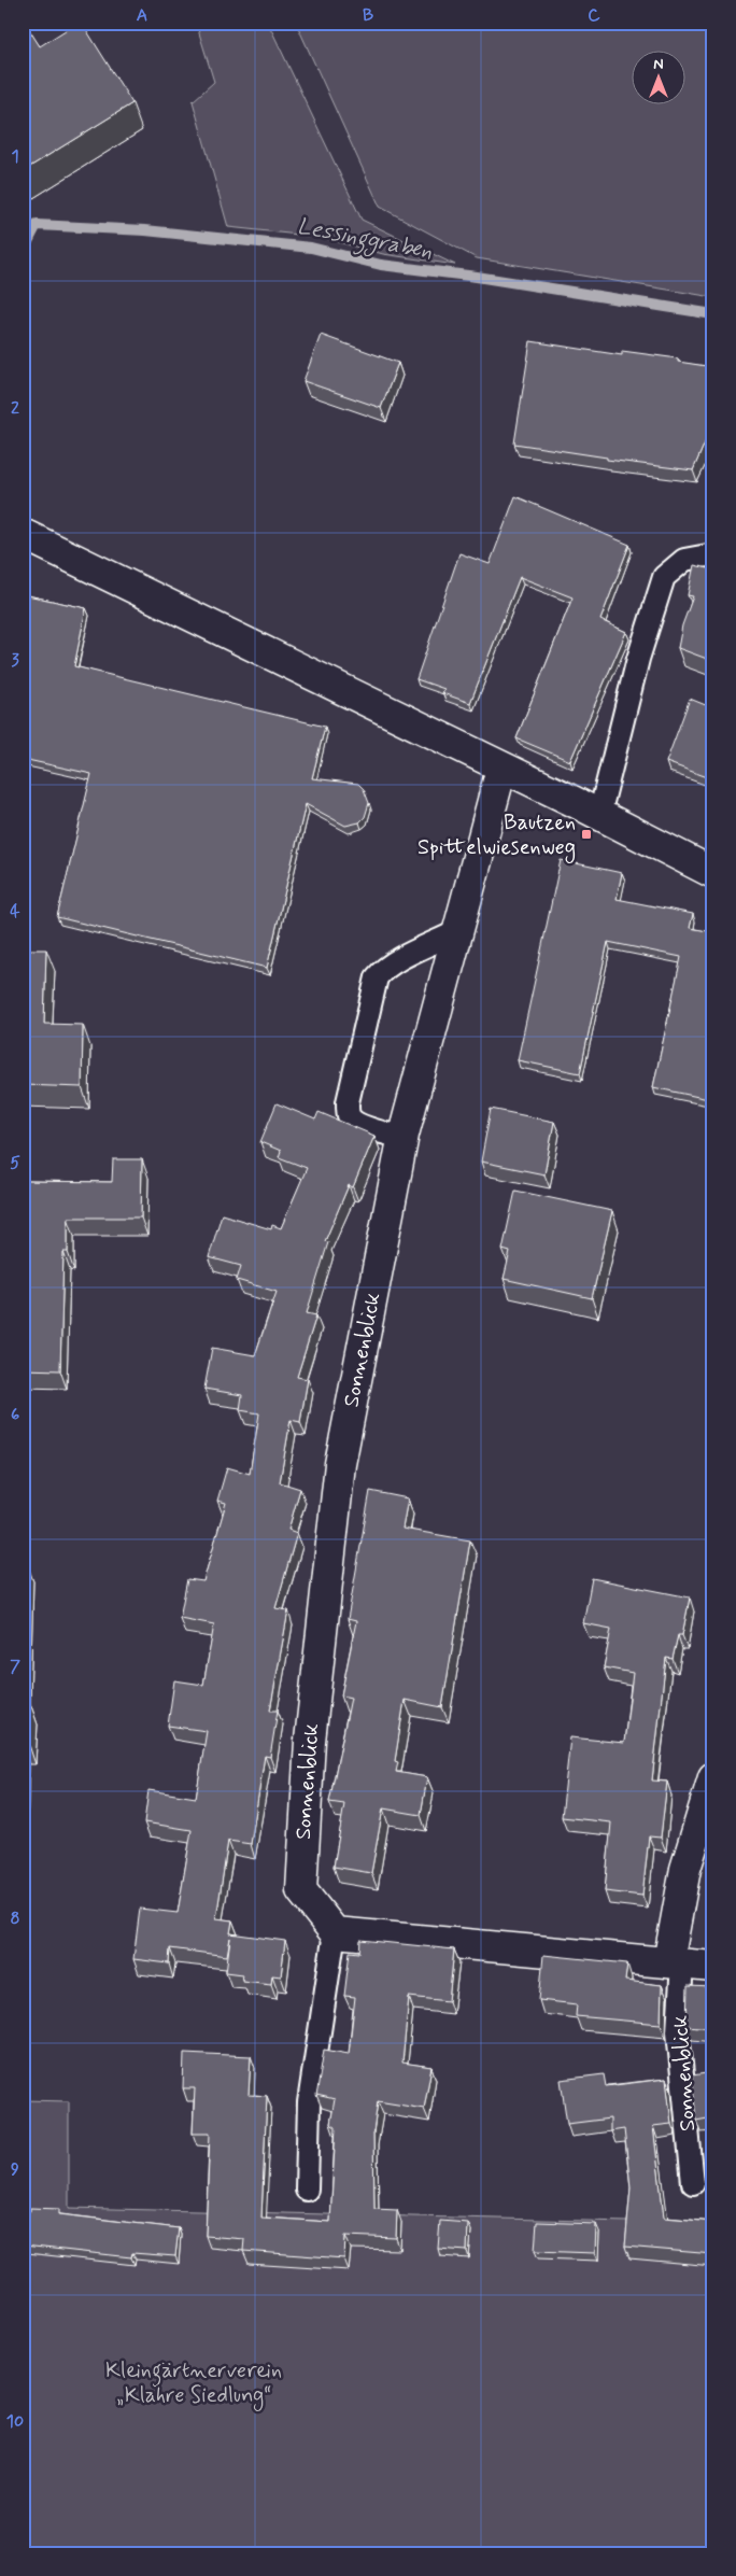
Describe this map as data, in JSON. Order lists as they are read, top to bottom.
{
  "streets": {
    "street": ["Sonnenblick"]
  },
  "water": ["Lessinggraben"],
  "parks": ["Kleingärtnerverein „Klahre Siedlung“"],
  "places": {
    "transit": ["Bautzen Spittelwiesenweg"]
  },
  "north": "top",
  "grid": {
    "columns": ["A", "B", "C"],
    "rows": [
      "1",
      "2",
      "3",
      "4",
      "5",
      "6",
      "7",
      "8",
      "9",
      "10"
    ]
  }
}
